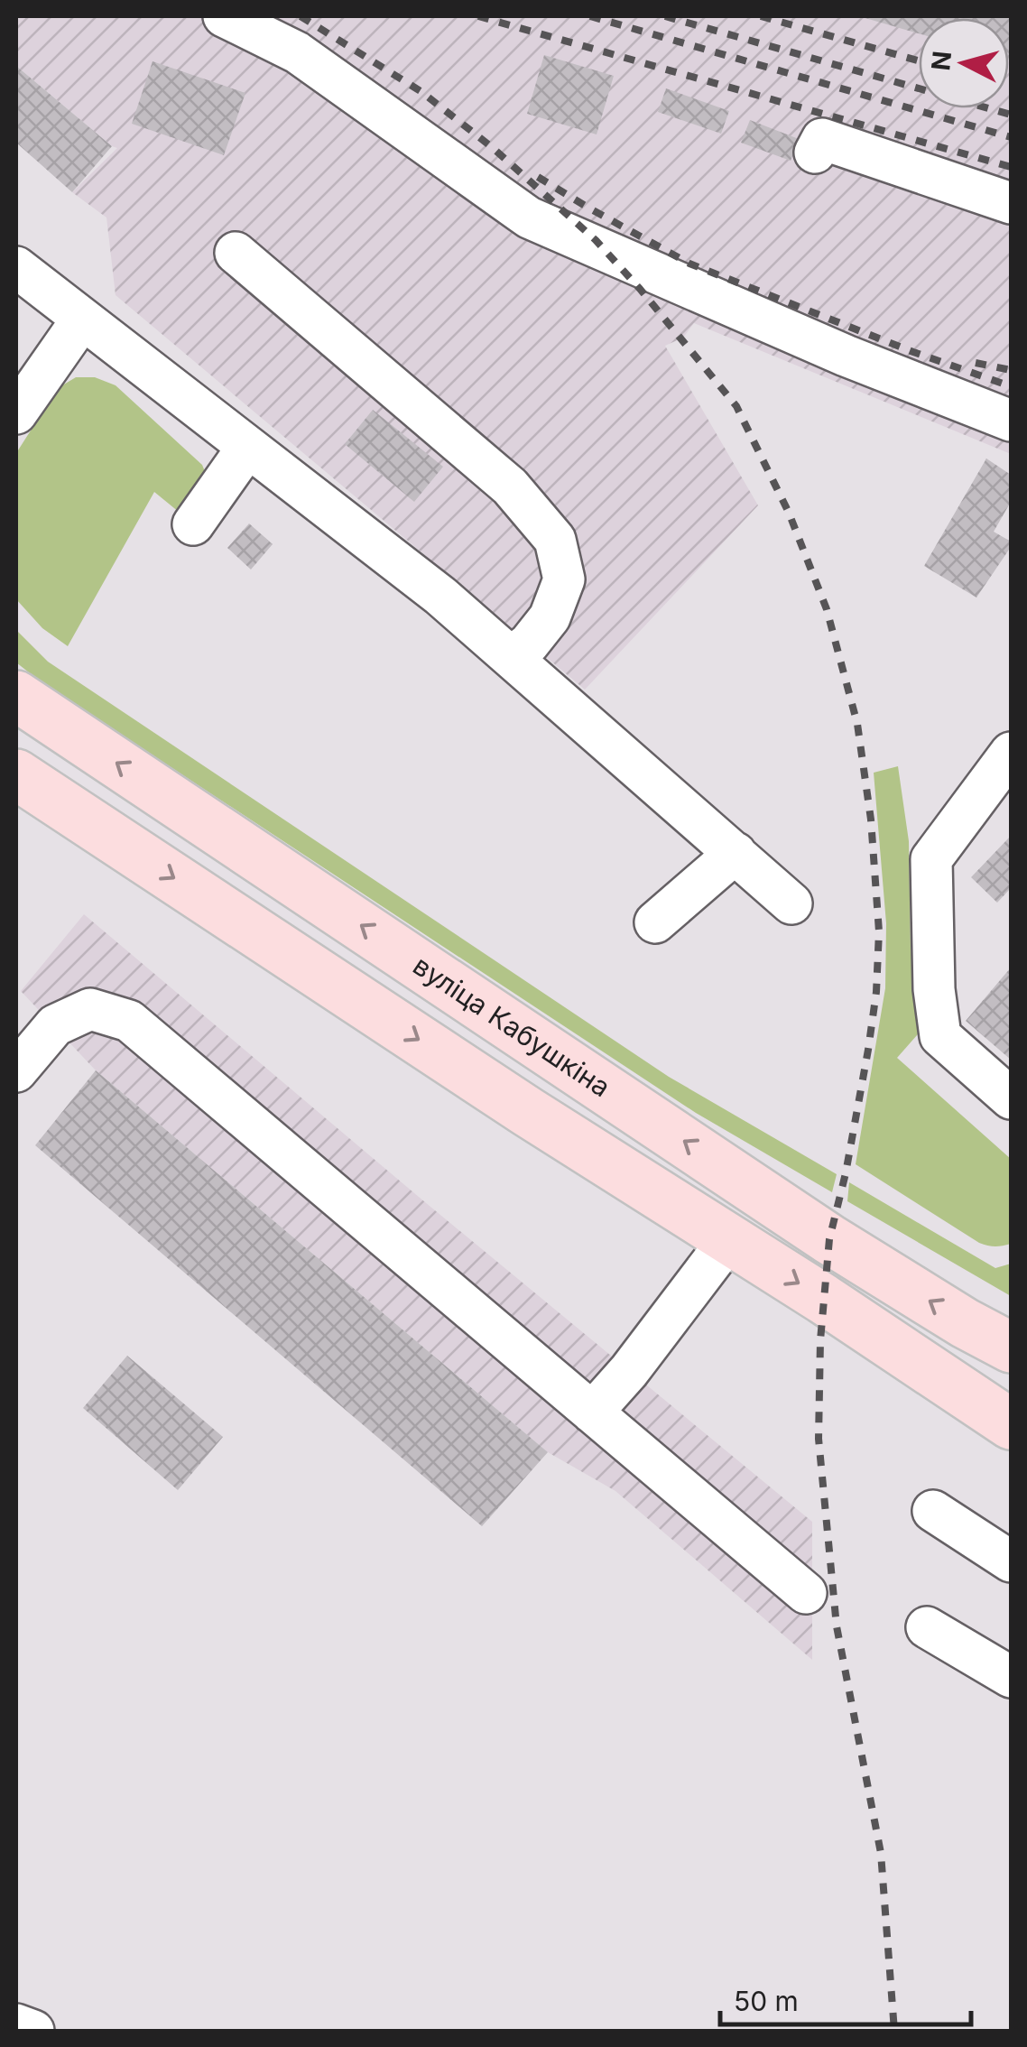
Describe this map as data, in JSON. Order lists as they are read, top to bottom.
{
  "streets": {
    "main road": ["вуліца Кабушкіна"]
  },
  "scale_bar": "50 m",
  "north": "left"
}
